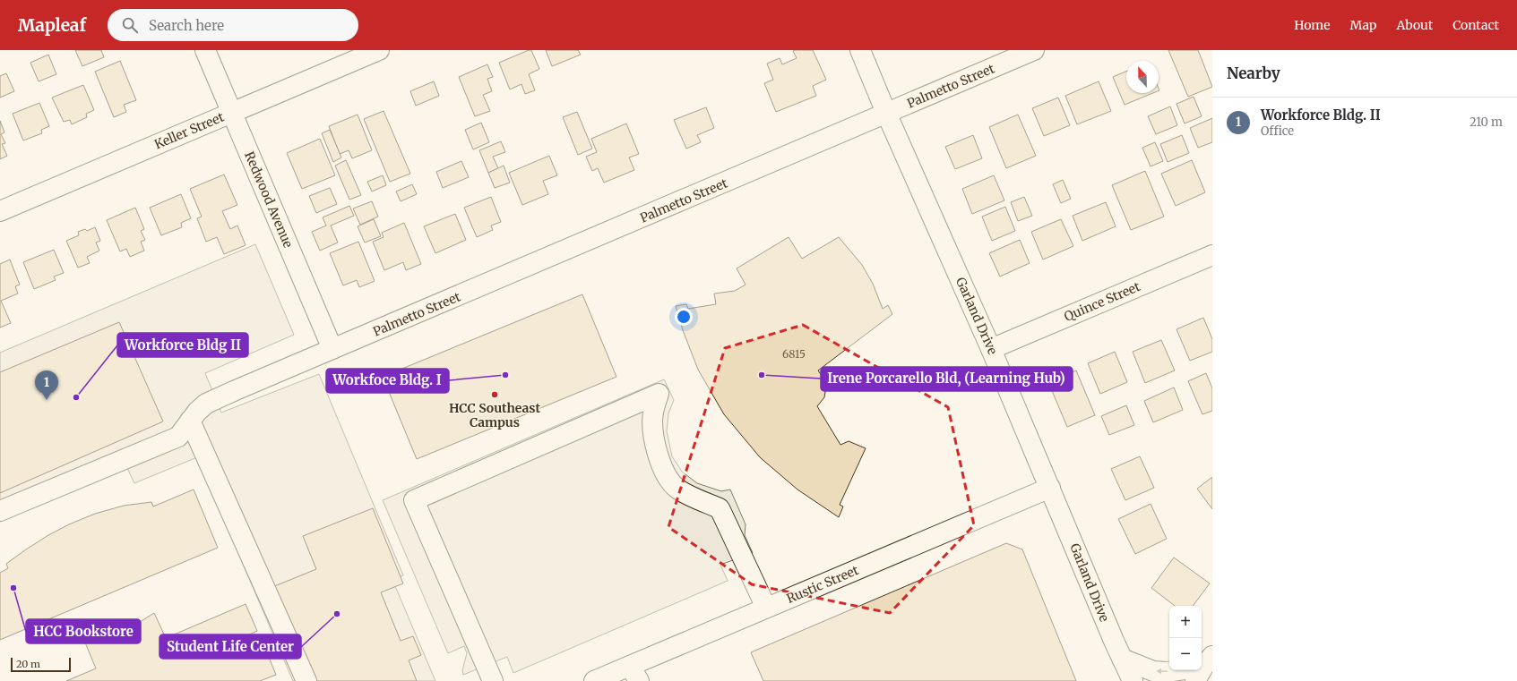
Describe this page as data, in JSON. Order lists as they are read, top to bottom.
{
  "streets": {
    "street": [
      "Palmetto Street",
      "Keller Street",
      "Redwood Avenue",
      "Quince Street",
      "Garland Drive",
      "Rustic Street"
    ]
  },
  "crossings": [
    ["Palmetto Street", "Redwood Avenue"],
    ["Palmetto Street", "Garland Drive"],
    ["Keller Street", "Redwood Avenue"],
    ["Quince Street", "Garland Drive"],
    ["Garland Drive", "Rustic Street"]
  ],
  "places": [
    "Workfoce Bldg. I",
    "Irene Porcarello Bld, (Learning Hub)",
    "HCC Southeast Campus",
    "Workforce Bldg II",
    "HCC Bookstore",
    "Student Life Center"
  ],
  "house_numbers": ["6815"],
  "scale_bar": "20 m",
  "north": "top",
  "page": {
    "header": "Mapleaf",
    "search": "Search here",
    "nav": [
      "Home",
      "Map",
      "About",
      "Contact"
    ],
    "heading": "Nearby",
    "list": [
      {
        "mark": "1",
        "name": "Workforce Bldg. II",
        "note": "Office",
        "value": "210 m"
      }
    ],
    "pins": "1",
    "map_buttons": ["+", "−"],
    "scale": "20 m"
  }
}
